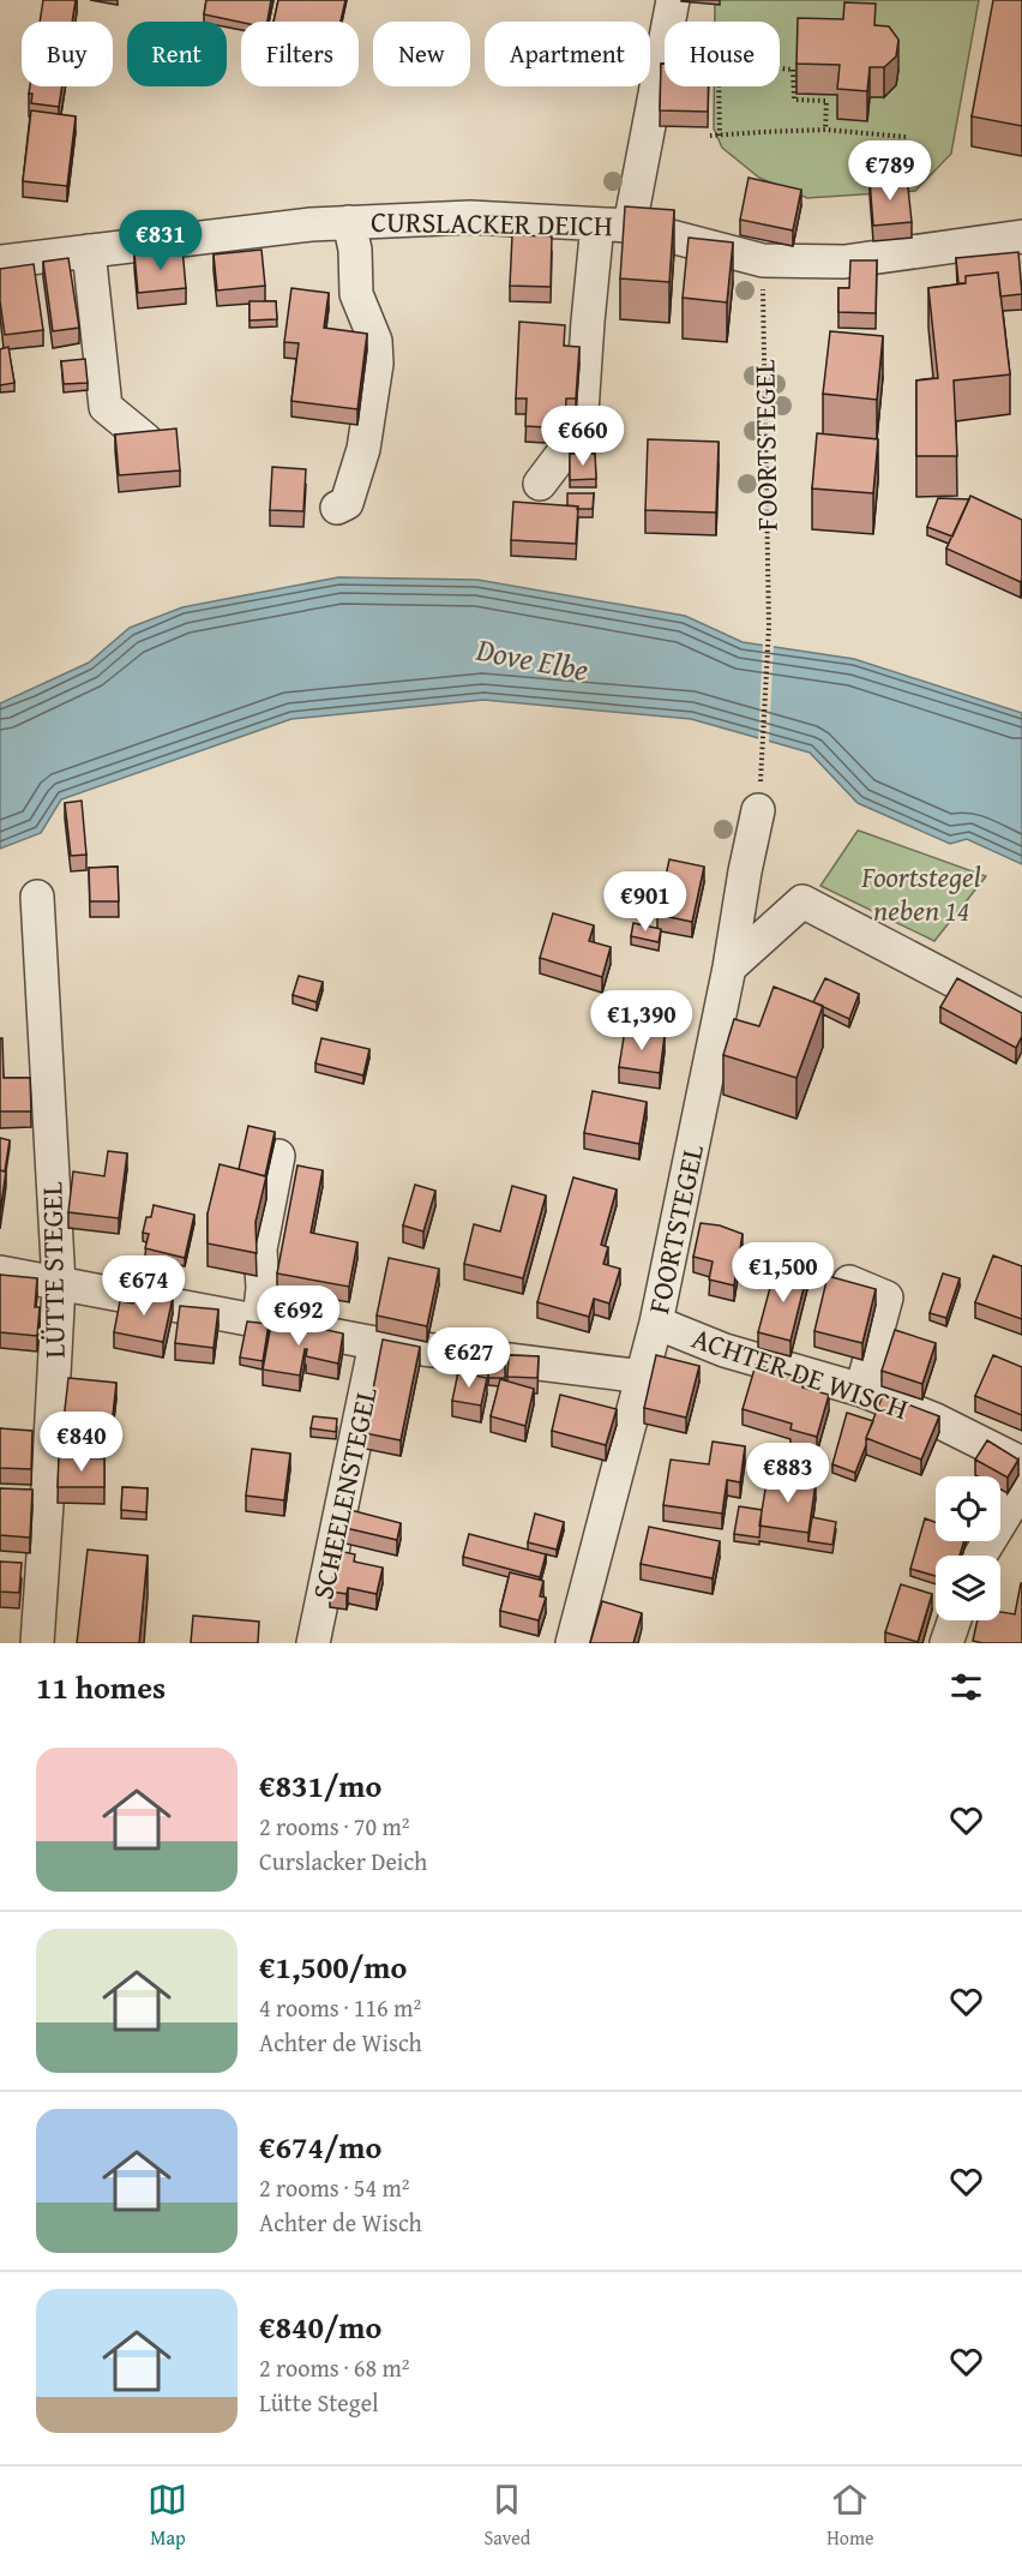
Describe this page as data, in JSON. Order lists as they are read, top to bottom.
{
  "streets": {
    "street": [
      "CURSLACKER DEICH",
      "FOORTSTEGEL",
      "LÜTTE STEGEL",
      "ACHTER DE WISCH",
      "SCHEELENSTEGEL"
    ]
  },
  "crossings": [
    ["CURSLACKER DEICH", "FOORTSTEGEL"],
    ["FOORTSTEGEL", "ACHTER DE WISCH"]
  ],
  "water": ["Dove Elbe"],
  "parks": ["Foortstegel neben 14"],
  "page": {
    "chip": [
      "Buy",
      "Rent",
      "Filters",
      "New",
      "Apartment",
      "House"
    ],
    "price": [
      "€789",
      "€831",
      "€660",
      "€901",
      "€1,390",
      "€1,500",
      "€674",
      "€692",
      "€627",
      "€840",
      "€883"
    ],
    "heading": "11 homes",
    "list": [
      {
        "name": "€831/mo",
        "note": "2 rooms · 70 m² · Curslacker Deich"
      },
      {
        "name": "€1,500/mo",
        "note": "4 rooms · 116 m² · Achter de Wisch"
      },
      {
        "name": "€674/mo",
        "note": "2 rooms · 54 m² · Achter de Wisch"
      },
      {
        "name": "€840/mo",
        "note": "2 rooms · 68 m² · Lütte Stegel"
      }
    ],
    "tabs": ["Map", "Saved", "Home"]
  }
}
